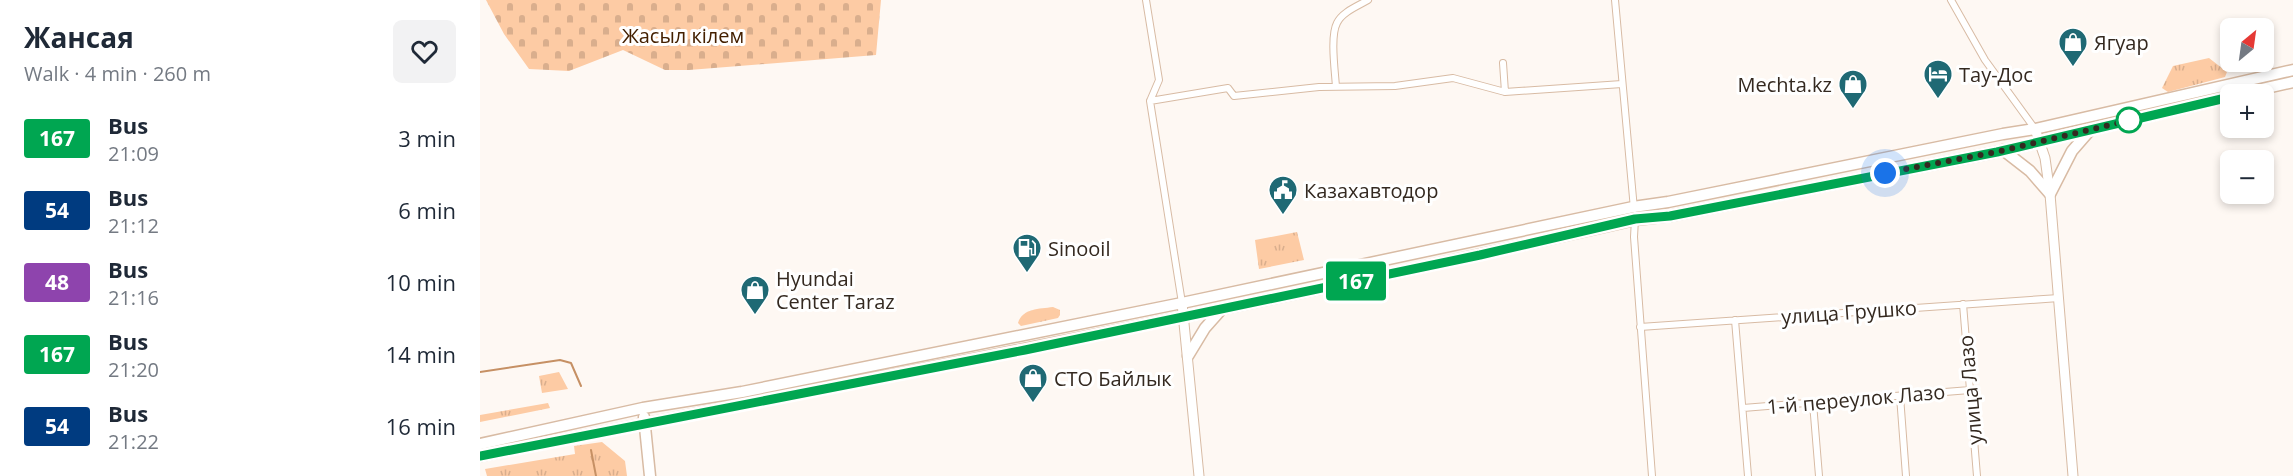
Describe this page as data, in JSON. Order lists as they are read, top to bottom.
{
  "streets": {
    "street": ["улица Грушко", "улица Лазо", "1-й переулок Лазо"]
  },
  "crossings": [
    ["улица Грушко", "улица Лазо"],
    ["улица Лазо", "1-й переулок Лазо"]
  ],
  "parks": ["Жасыл кілем"],
  "places": {
    "shop": [
      "Ягуар",
      "Mechta.kz",
      "Hyundai Center Taraz",
      "СТО Байлык"
    ],
    "hotel": ["Тау-Дос"],
    "public building": ["Казахавтодор"],
    "fuel station": ["Sinooil"]
  },
  "lines": ["bus line 167"],
  "north": "top right",
  "page": {
    "heading": ["Жансая", "Walk · 4 min · 260 m"],
    "on_map": "167",
    "map_buttons": ["+", "−"],
    "list": [
      {
        "mark": "167",
        "name": "Bus",
        "note": "21:09",
        "value": "3 min"
      },
      {
        "mark": "54",
        "name": "Bus",
        "note": "21:12",
        "value": "6 min"
      },
      {
        "mark": "48",
        "name": "Bus",
        "note": "21:16",
        "value": "10 min"
      },
      {
        "mark": "167",
        "name": "Bus",
        "note": "21:20",
        "value": "14 min"
      },
      {
        "mark": "54",
        "name": "Bus",
        "note": "21:22",
        "value": "16 min"
      }
    ]
  }
}
